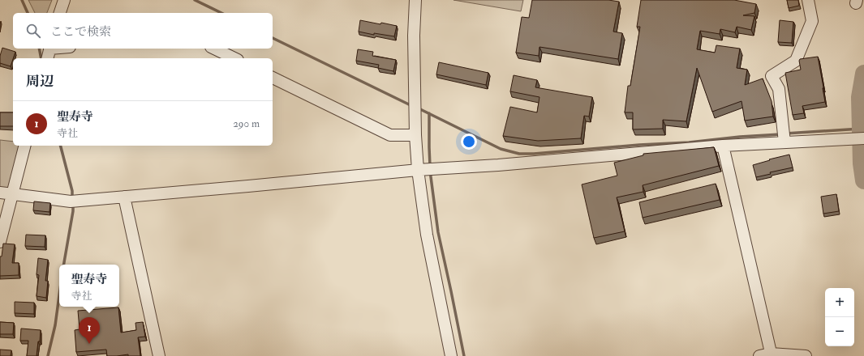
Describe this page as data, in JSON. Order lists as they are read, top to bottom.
{
  "page": {
    "search": "ここで検索",
    "heading": "周辺",
    "list": [
      {
        "mark": "1",
        "name": "聖寿寺",
        "note": "寺社",
        "value": "290 m"
      }
    ],
    "popup": ["聖寿寺", "寺社"],
    "map_buttons": ["+", "−"],
    "pins": "1"
  }
}
